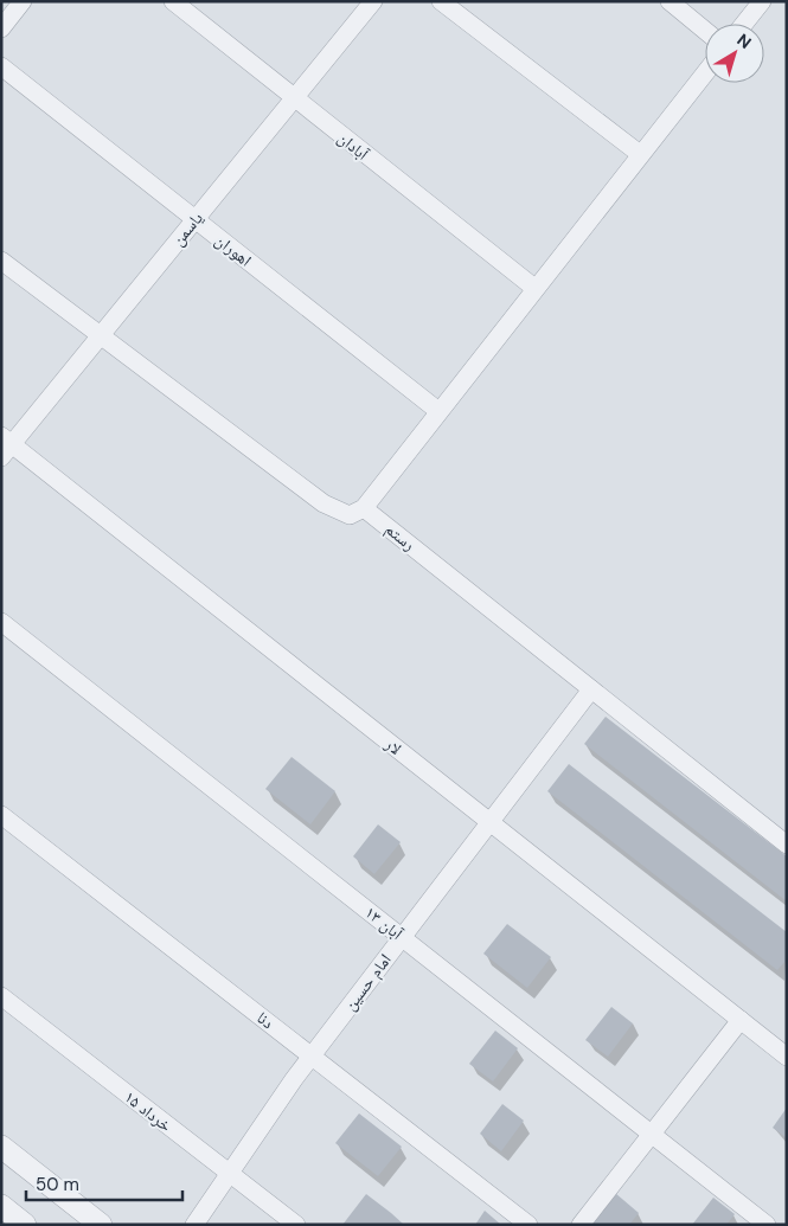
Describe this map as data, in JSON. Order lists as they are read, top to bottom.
{
  "streets": {
    "street": [
      "آبادان",
      "یاسمن",
      "اهوران",
      "رستم",
      "لار",
      "۱۳ آبان",
      "امام حسین",
      "دنا",
      "۱۵ خرداد"
    ]
  },
  "crossings": [
    ["آبادان", "یاسمن"],
    ["یاسمن", "اهوران"],
    ["یاسمن", "لار"],
    ["رستم", "امام حسین"],
    ["لار", "امام حسین"],
    ["۱۳ آبان", "امام حسین"],
    ["امام حسین", "دنا"],
    ["امام حسین", "۱۵ خرداد"]
  ],
  "scale_bar": "50 m",
  "north": "top right"
}
